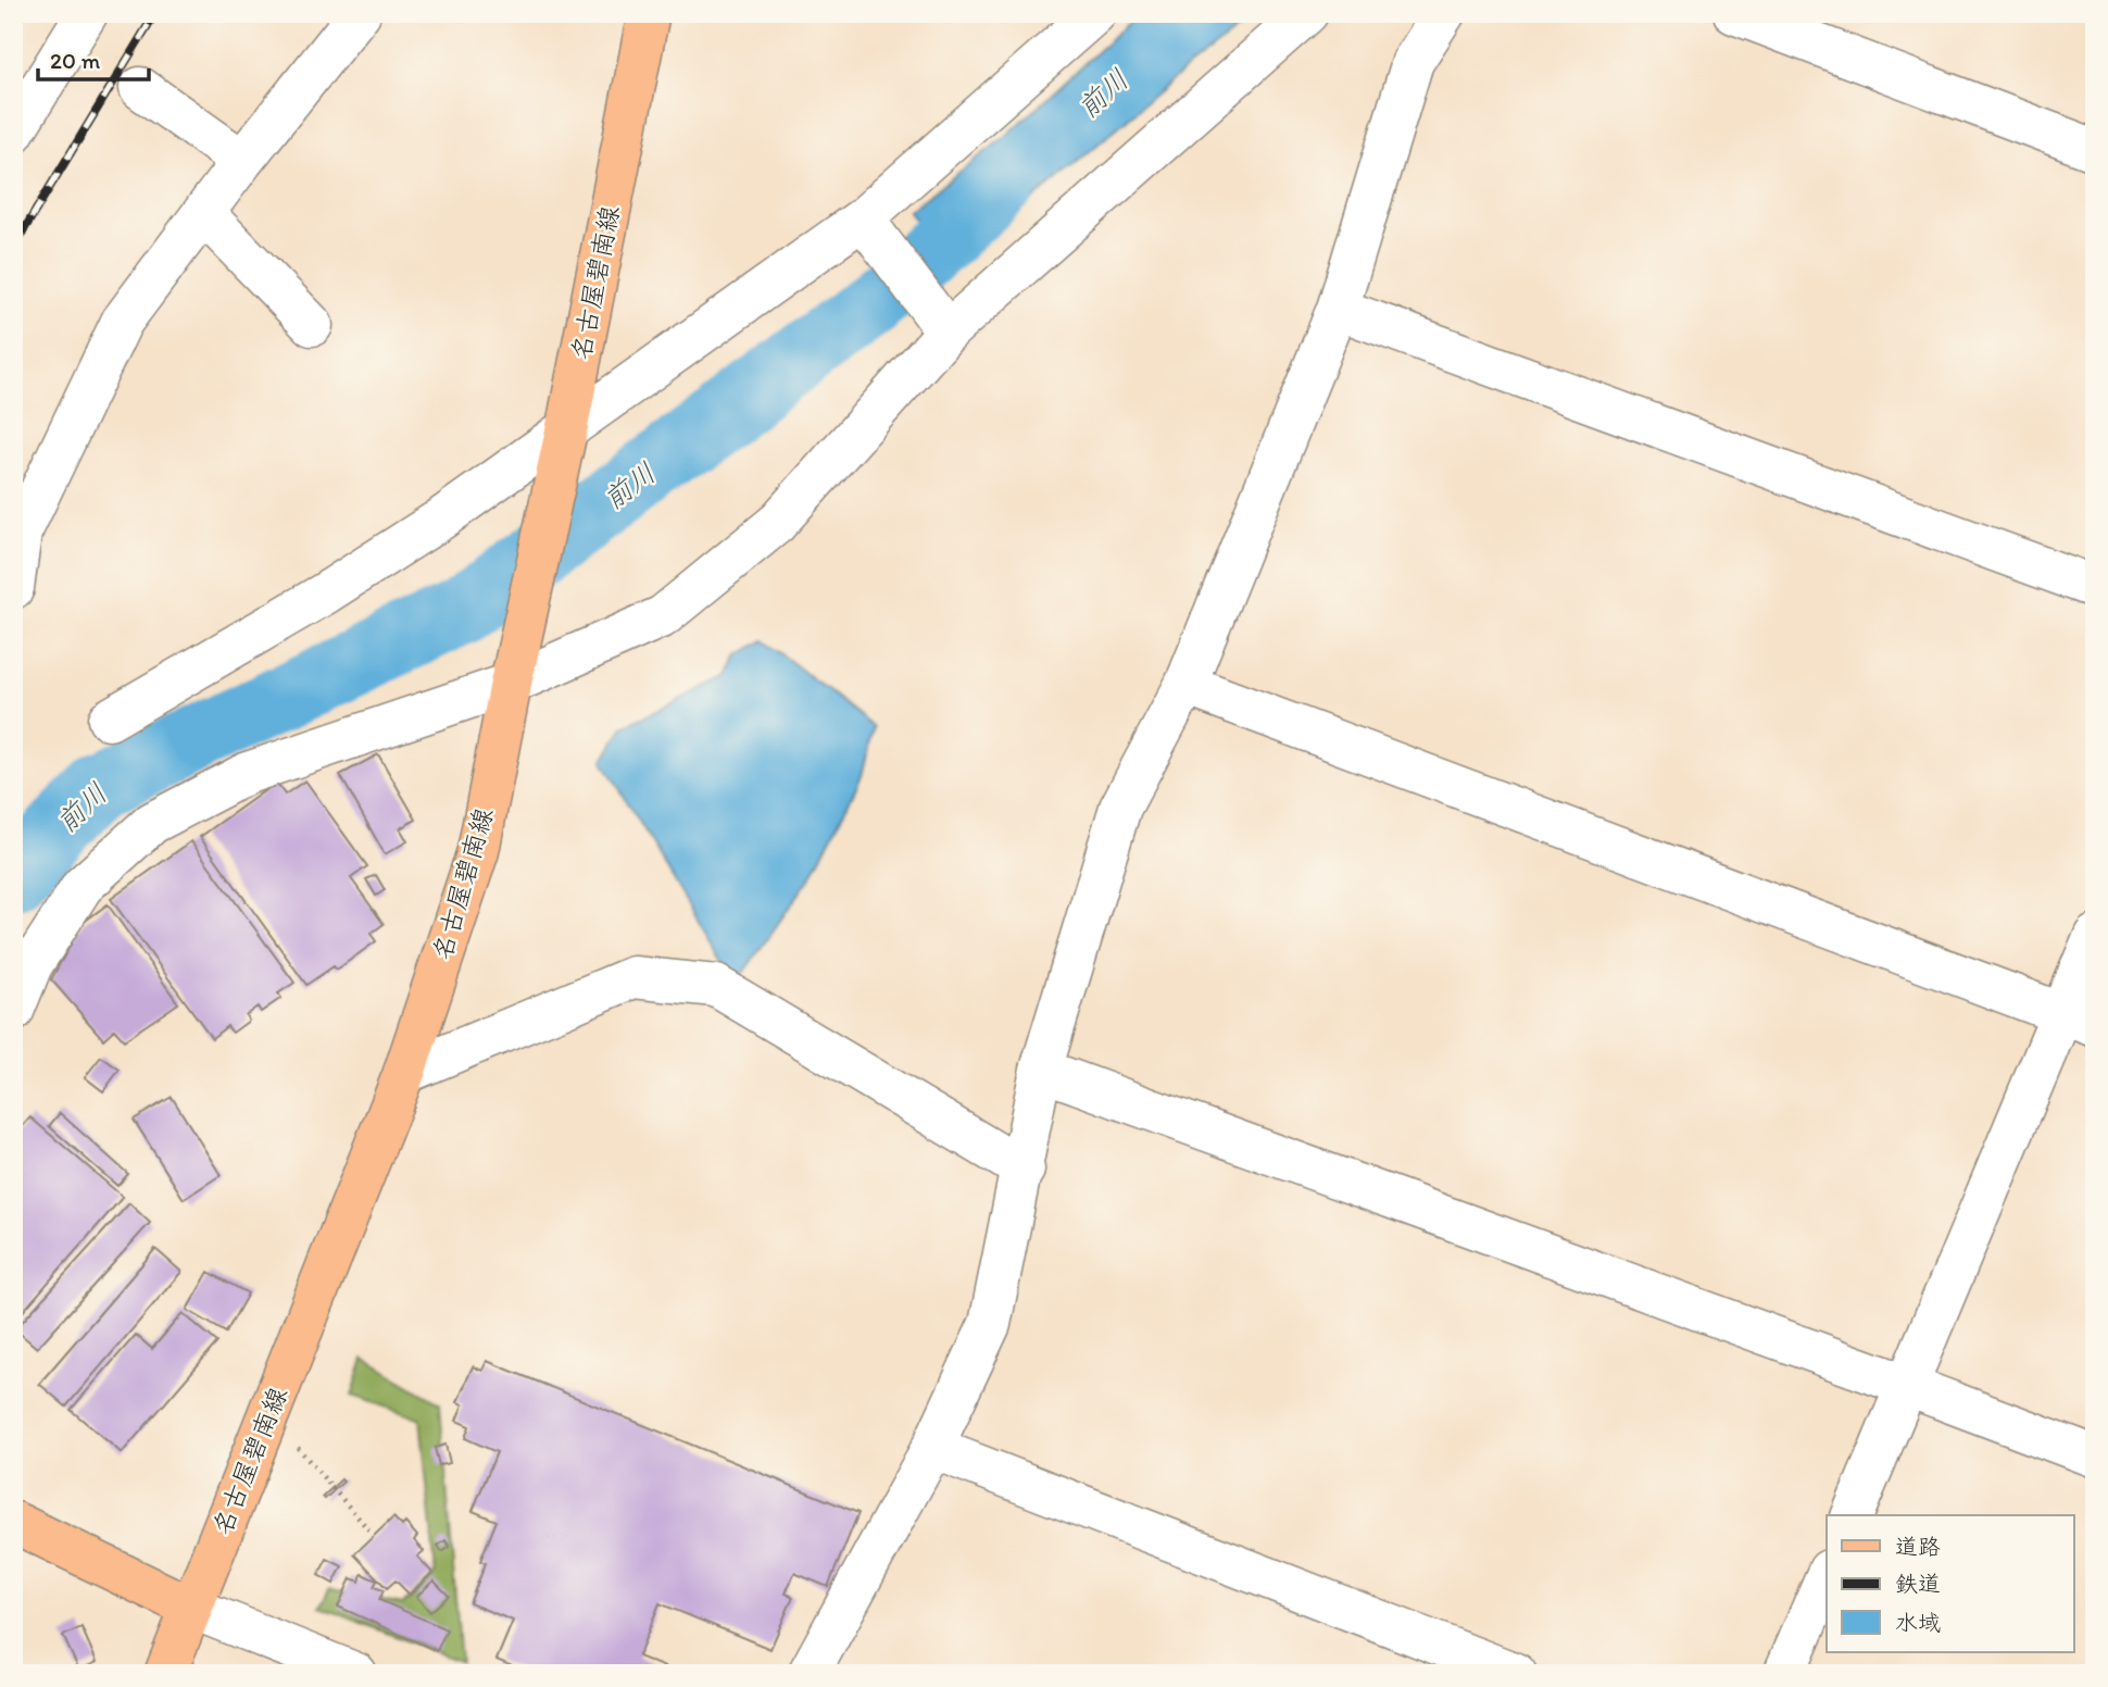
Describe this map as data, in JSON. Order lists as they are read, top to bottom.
{
  "streets": {
    "main road": ["名古屋碧南線"]
  },
  "water": ["前川"],
  "legend": ["道路", "鉄道", "水域"],
  "scale_bar": "20 m"
}
